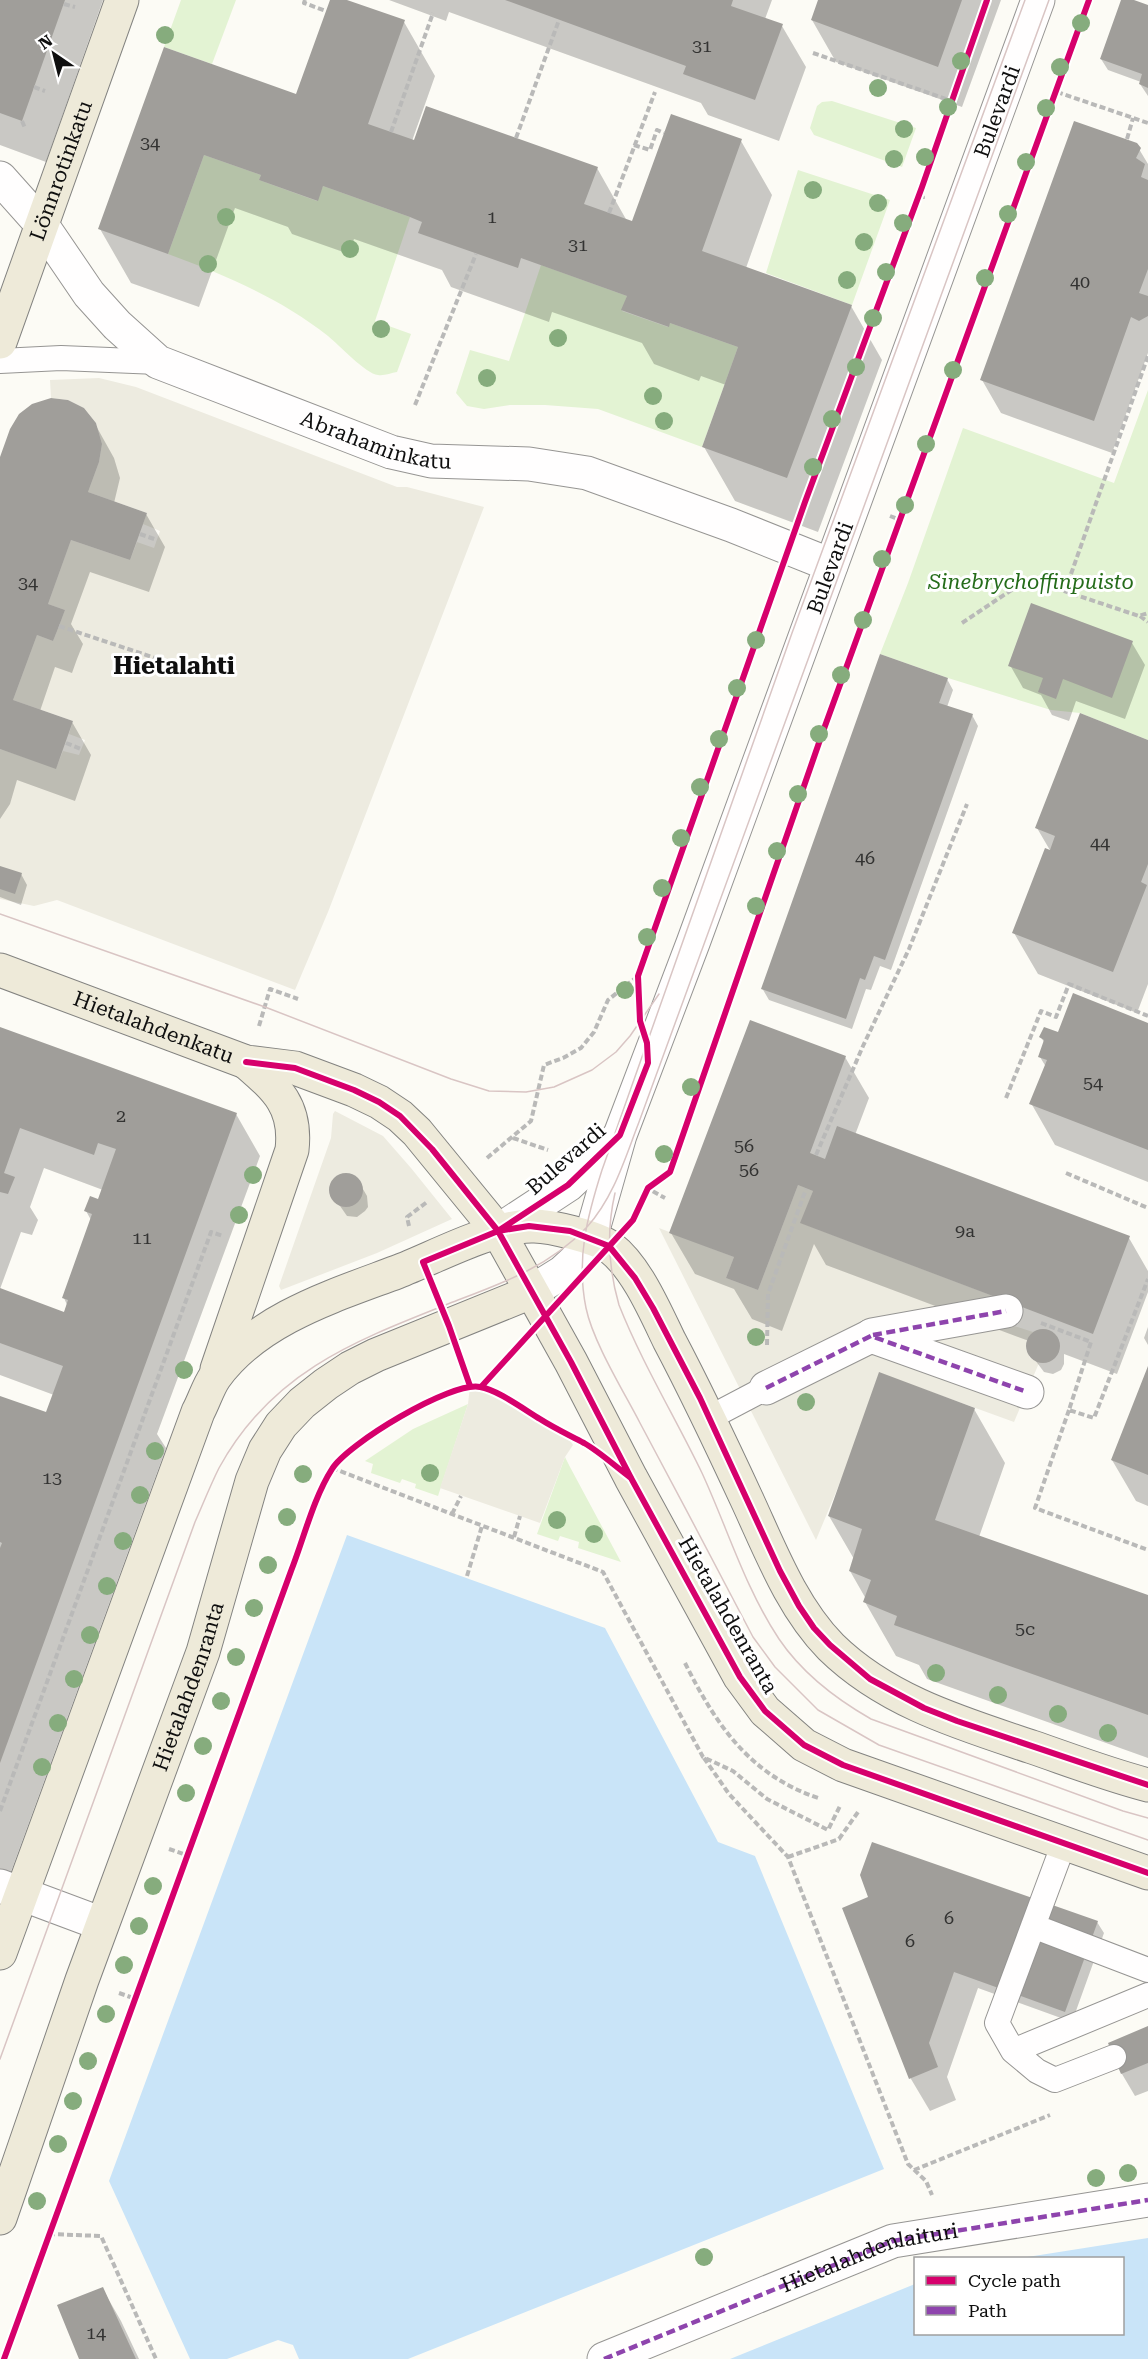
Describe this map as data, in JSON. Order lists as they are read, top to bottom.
{
  "streets": {
    "main road": ["Lönnrotinkatu", "Hietalahdenkatu", "Hietalahdenranta"],
    "street": ["Bulevardi", "Abrahaminkatu", "Hietalahdenlaituri"]
  },
  "crossings": [
    ["Bulevardi", "Abrahaminkatu"],
    ["Bulevardi", "Hietalahdenkatu"],
    ["Bulevardi", "Hietalahdenranta"],
    ["Lönnrotinkatu", "Abrahaminkatu"],
    ["Hietalahdenkatu", "Hietalahdenranta"]
  ],
  "districts": ["Hietalahti"],
  "parks": ["Sinebrychoffinpuisto"],
  "house_numbers": [
    "31",
    "34",
    "1",
    "31",
    "40",
    "34",
    "44",
    "46",
    "54",
    "2",
    "56",
    "56",
    "9a",
    "11",
    "13",
    "5c",
    "6",
    "6",
    "14"
  ],
  "legend": ["Cycle path", "Path"],
  "north": "top left"
}
